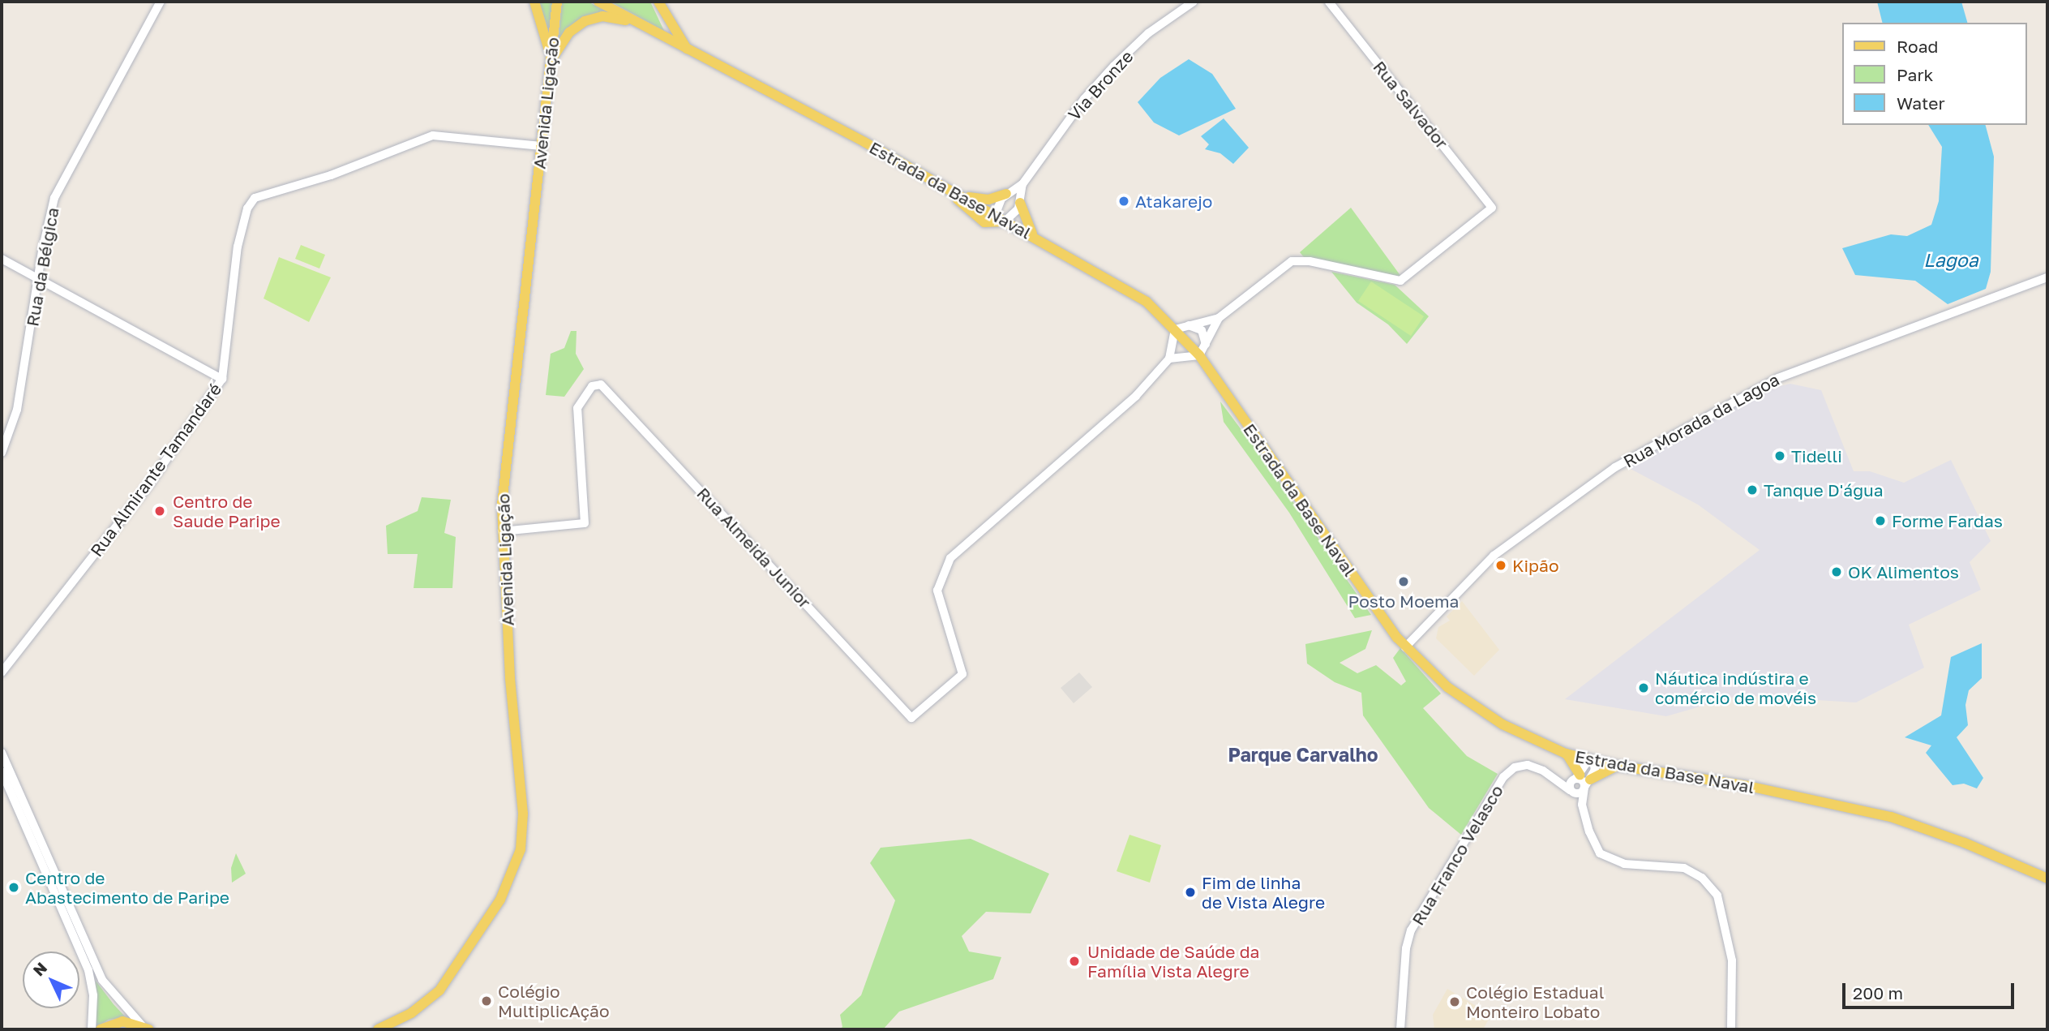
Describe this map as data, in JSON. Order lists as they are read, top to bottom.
{
  "streets": {
    "main road": [
      "Via Bronze",
      "Avenida Ligação",
      "Rua Salvador",
      "Estrada da Base Naval",
      "Rua da Bélgica",
      "Rua Morada da Lagoa",
      "Rua Almirante Tamandaré",
      "Rua Almeida Junior",
      "Rua Franco Velasco"
    ]
  },
  "crossings": [
    ["Via Bronze", "Estrada da Base Naval"],
    ["Avenida Ligação", "Rua Almirante Tamandaré"],
    ["Avenida Ligação", "Rua Almeida Junior"],
    ["Estrada da Base Naval", "Rua Morada da Lagoa"]
  ],
  "districts": ["Parque Carvalho"],
  "water": ["Lagoa"],
  "places": [
    "Atakarejo",
    "Tidelli",
    "Tanque D'água",
    "Centro de Saude Paripe",
    "Forme Fardas",
    "Kipão",
    "OK Alimentos",
    "Posto Moema",
    "Náutica indústira e comércio de movéis",
    "Centro de Abastecimento de Paripe",
    "Fim de linha de Vista Alegre",
    "Unidade de Saúde da Família Vista Alegre",
    "Colégio MultiplicAção",
    "Colégio Estadual Monteiro Lobato"
  ],
  "legend": ["Road", "Park", "Water"],
  "scale_bar": "200 m",
  "north": "top left"
}
